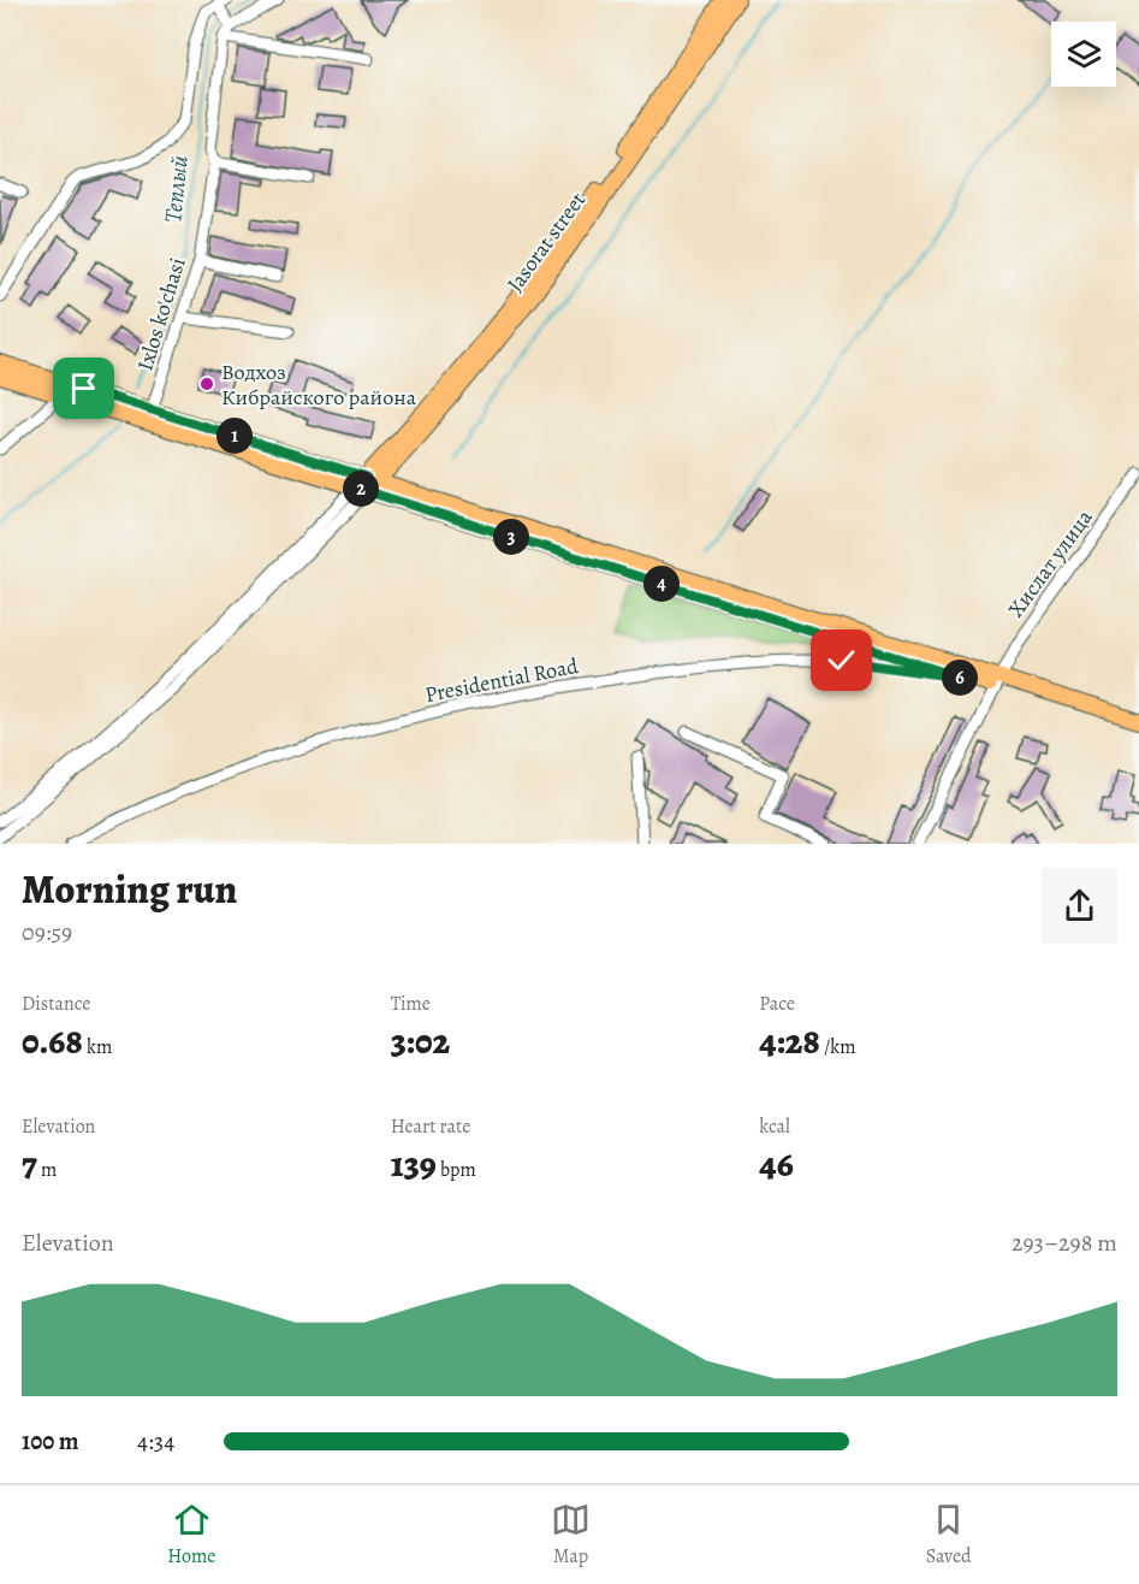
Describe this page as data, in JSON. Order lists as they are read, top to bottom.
{
  "streets": {
    "main road": ["Jasorat street"],
    "street": ["Ixlos ko'chasi", "Хислат улица", "Presidential Road"]
  },
  "water": ["Теплый"],
  "places": ["Водхоз Кибрайского района"],
  "page": {
    "pins": [
      "1",
      "2",
      "3",
      "4",
      "6"
    ],
    "heading": ["Morning run", "09:59"],
    "stats": [
      ["Distance", "0.68 km"],
      ["Time", "3:02"],
      ["Pace", "4:28 /km"],
      ["Elevation", "7 m"],
      ["Heart rate", "139 bpm"],
      ["kcal", "46"]
    ],
    "chart": ["Elevation", "293–298 m"],
    "list": [
      {
        "name": "100 m",
        "note": "4:34"
      }
    ],
    "tabs": ["Home", "Map", "Saved"]
  }
}
